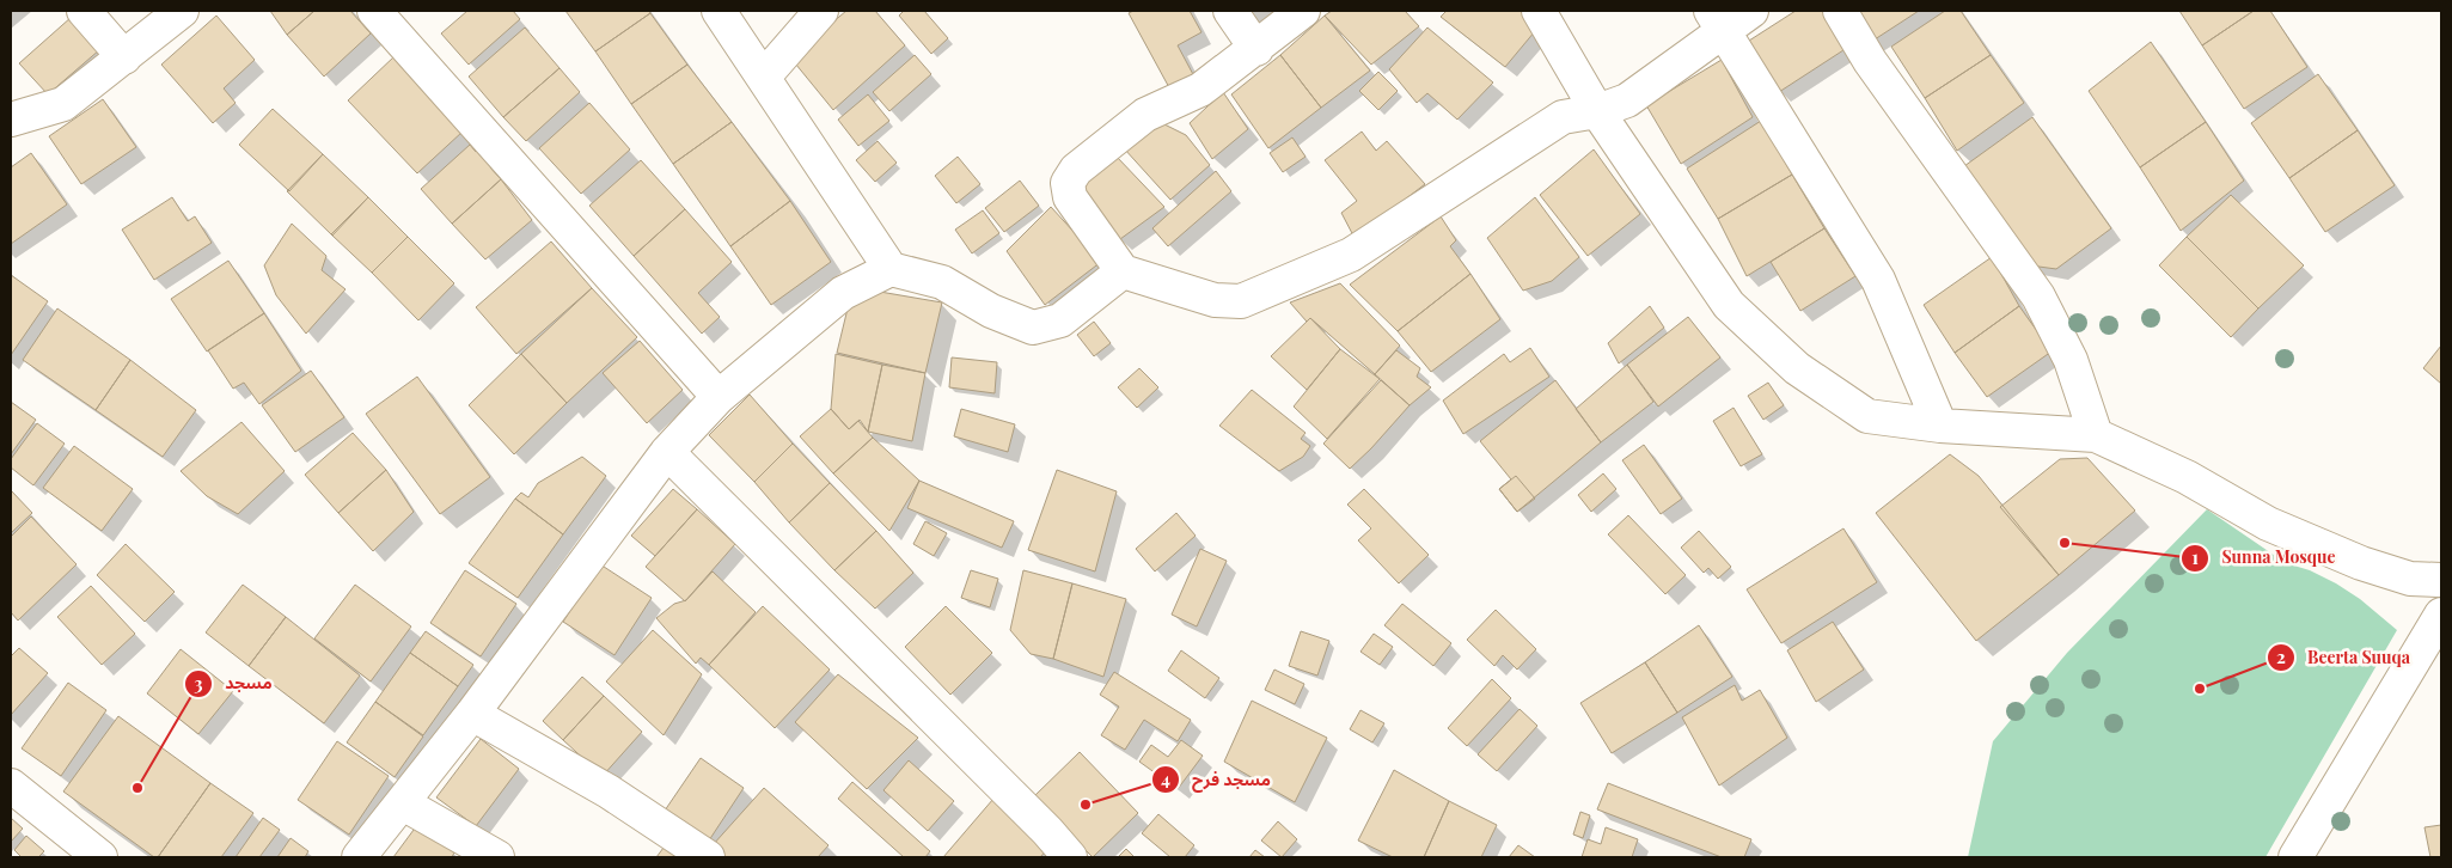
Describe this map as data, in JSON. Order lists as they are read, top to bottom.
{
  "places": [
    "Sunna Mosque",
    "Beerta Suuqa",
    "مسجد",
    "مسجد فرح"
  ]
}
